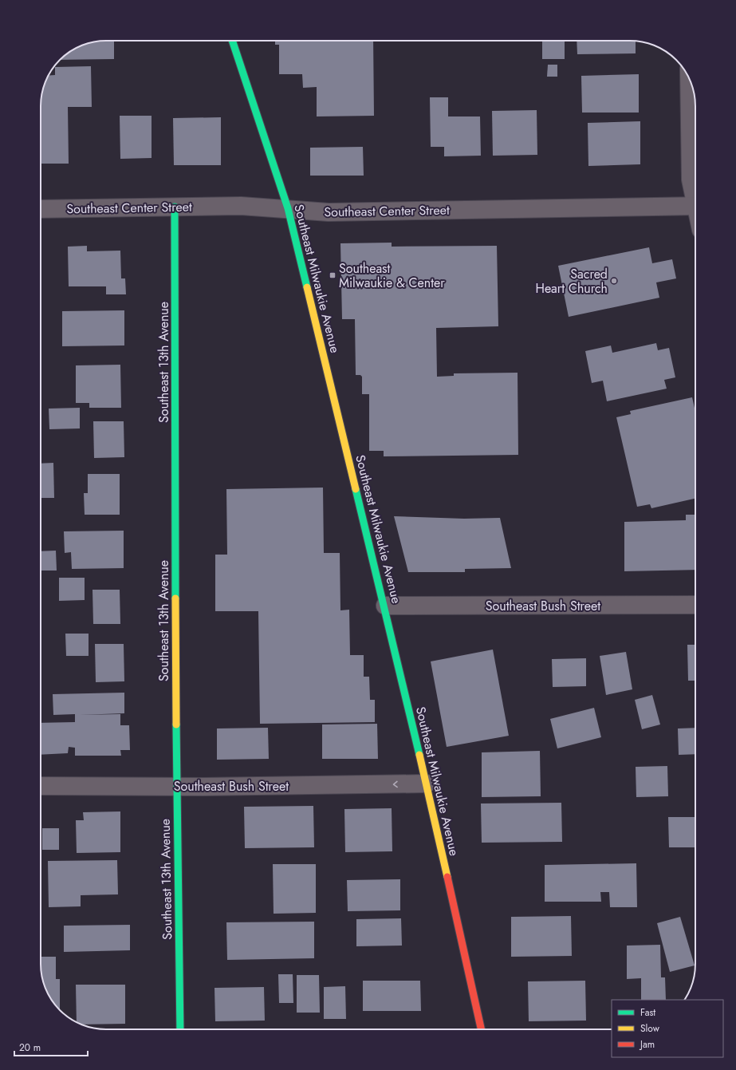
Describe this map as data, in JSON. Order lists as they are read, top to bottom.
{
  "streets": {
    "main road": ["Southeast Milwaukie Avenue", "Southeast 13th Avenue"],
    "street": ["Southeast Center Street", "Southeast Bush Street"]
  },
  "crossings": [
    ["Southeast Center Street", "Southeast Milwaukie Avenue"],
    ["Southeast Center Street", "Southeast 13th Avenue"],
    ["Southeast Milwaukie Avenue", "Southeast Bush Street"],
    ["Southeast 13th Avenue", "Southeast Bush Street"]
  ],
  "one_way": ["Southeast Bush Street"],
  "places": {
    "transit": ["Southeast Milwaukie & Center"],
    "other": ["Sacred Heart Church"]
  },
  "legend": ["Fast", "Slow", "Jam"],
  "scale_bar": "20 m"
}
